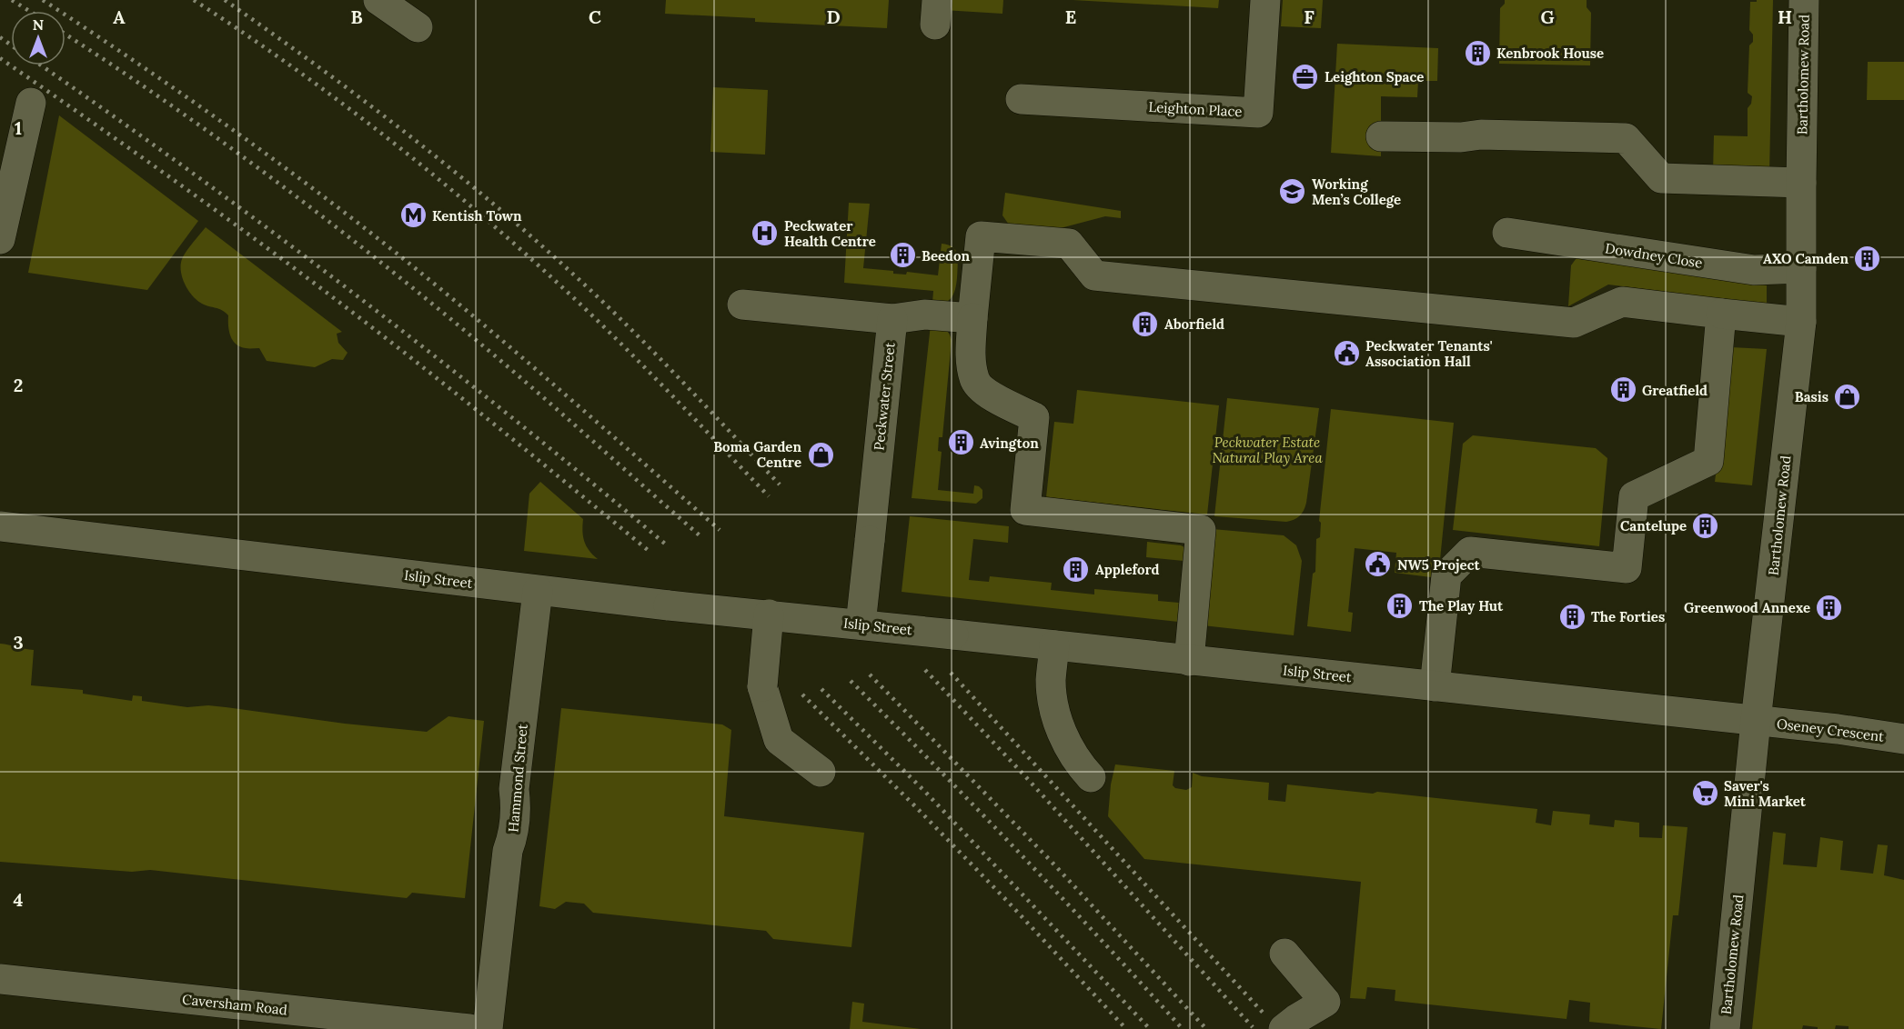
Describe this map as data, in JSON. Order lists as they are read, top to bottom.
{
  "streets": {
    "street": [
      "Bartholomew Road",
      "Leighton Place",
      "Dowdney Close",
      "Peckwater Street",
      "Islip Street",
      "Oseney Crescent",
      "Hammond Street",
      "Caversham Road"
    ]
  },
  "crossings": [
    ["Bartholomew Road", "Dowdney Close"],
    ["Bartholomew Road", "Islip Street"],
    ["Bartholomew Road", "Oseney Crescent"],
    ["Peckwater Street", "Islip Street"],
    ["Islip Street", "Oseney Crescent"],
    ["Islip Street", "Hammond Street"]
  ],
  "parks": ["Peckwater Estate Natural Play Area"],
  "places": {
    "building": [
      "Kenbrook House",
      "Beedon",
      "AXO Camden",
      "Aborfield",
      "Greatfield",
      "Avington",
      "Cantelupe",
      "Appleford",
      "The Play Hut",
      "Greenwood Annexe",
      "The Forties"
    ],
    "office": ["Leighton Space"],
    "school or university": ["Working Men’s College"],
    "metro station": ["Kentish Town"],
    "hospital": ["Peckwater Health Centre"],
    "public building": ["Peckwater Tenants' Association Hall", "NW5 Project"],
    "shop": ["Basis", "Boma Garden Centre"],
    "supermarket": ["Saver's Mini Market"]
  },
  "north": "top",
  "grid": {
    "columns": [
      "A",
      "B",
      "C",
      "D",
      "E",
      "F",
      "G",
      "H"
    ],
    "rows": [
      "1",
      "2",
      "3",
      "4"
    ]
  }
}
